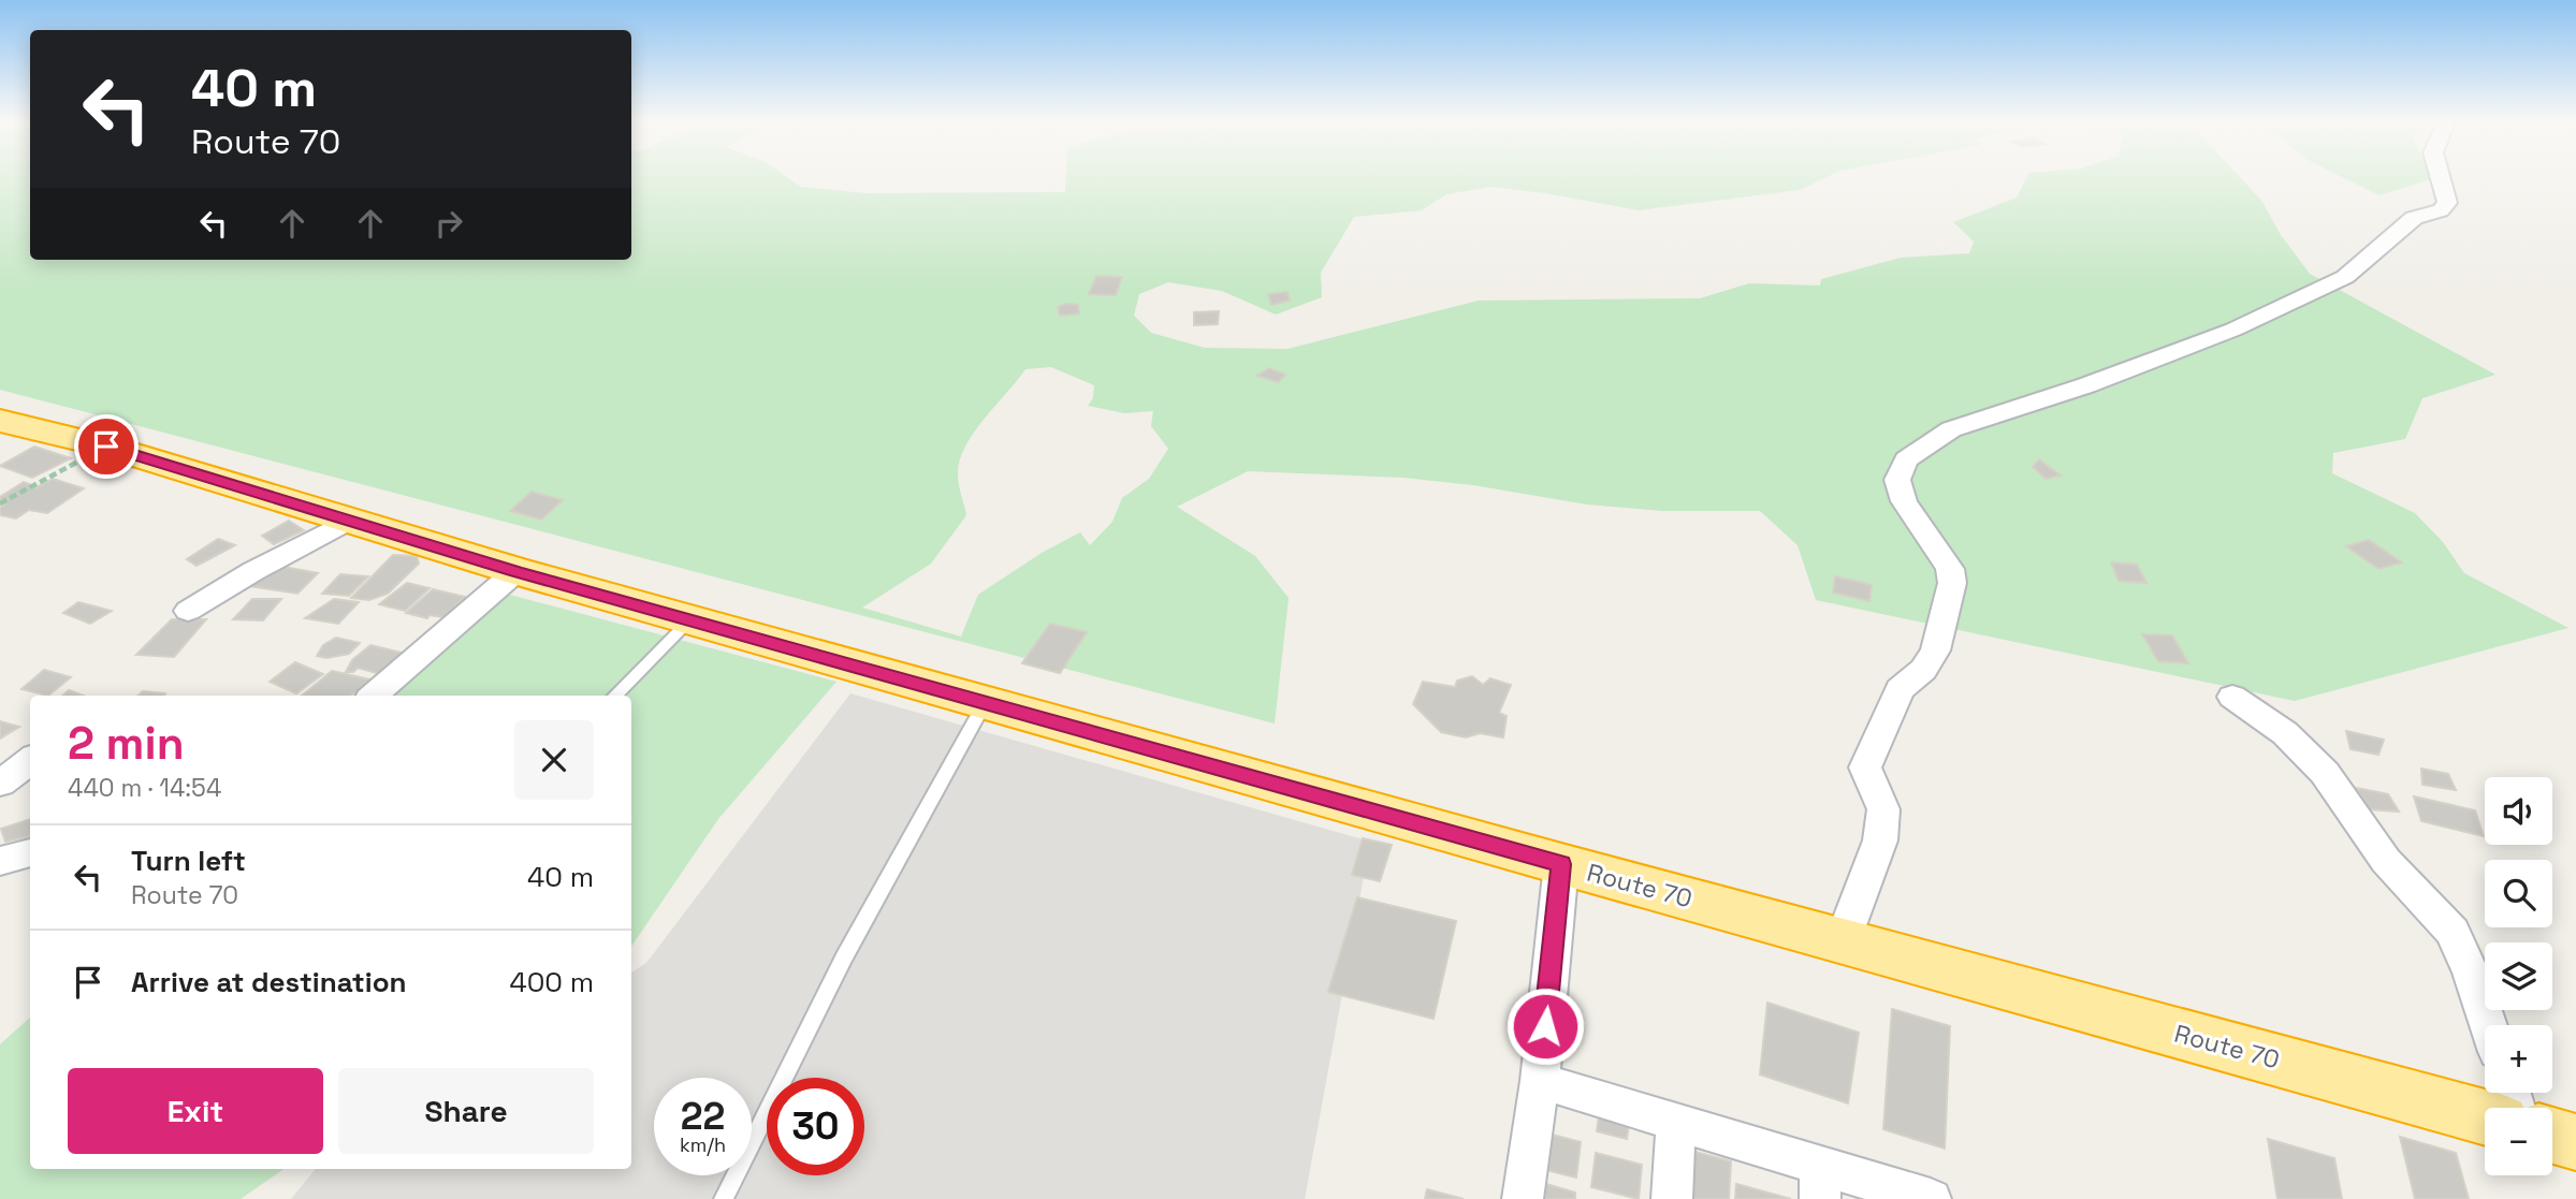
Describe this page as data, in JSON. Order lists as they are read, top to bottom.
{
  "streets": {
    "highway": ["Route 70"]
  },
  "page": {
    "turn": ["40 m", "Route 70"],
    "heading": ["2 min", "440 m · 14:54"],
    "map_buttons": ["+", "−"],
    "list": [
      {
        "name": "Turn left",
        "note": "Route 70",
        "value": "40 m"
      },
      {
        "name": "Arrive at destination",
        "value": "400 m"
      }
    ],
    "buttons": ["Exit", "Share"],
    "speed": "22 km/h",
    "limit": "30"
  }
}
